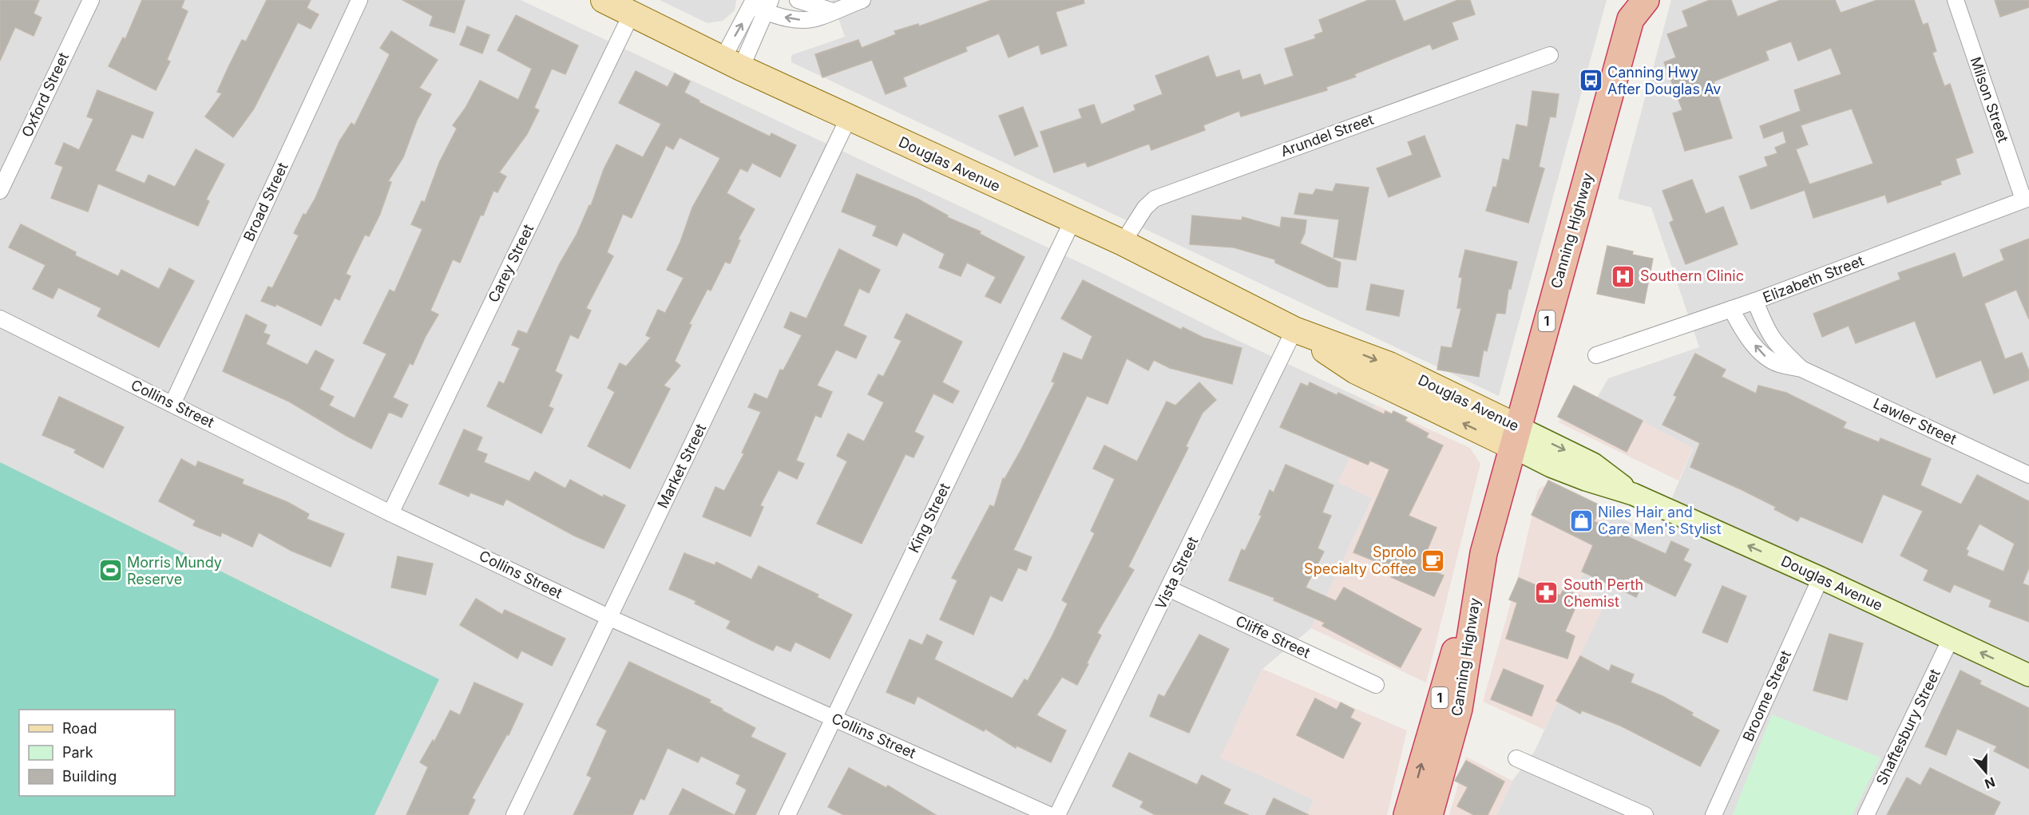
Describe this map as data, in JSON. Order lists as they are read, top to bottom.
{
  "streets": {
    "highway": ["Canning Highway", "1"],
    "main road": ["Douglas Avenue"],
    "street": [
      "Oxford Street",
      "Milson Street",
      "Arundel Street",
      "Broad Street",
      "Carey Street",
      "Elizabeth Street",
      "Collins Street",
      "Lawler Street",
      "Market Street",
      "King Street",
      "Vista Street",
      "Cliffe Street",
      "Broome Street",
      "Shaftesbury Street"
    ]
  },
  "crossings": [
    ["Milson Street", "Elizabeth Street"],
    ["Arundel Street", "Douglas Avenue"],
    ["Douglas Avenue", "Canning Highway"],
    ["Douglas Avenue", "Carey Street"],
    ["Douglas Avenue", "Market Street"],
    ["Douglas Avenue", "King Street"],
    ["Douglas Avenue", "Vista Street"],
    ["Douglas Avenue", "Broome Street"],
    ["Douglas Avenue", "Shaftesbury Street"],
    ["Broad Street", "Collins Street"],
    ["Carey Street", "Collins Street"],
    ["Elizabeth Street", "Lawler Street"],
    ["Collins Street", "Market Street"],
    ["Collins Street", "King Street"],
    ["Vista Street", "Cliffe Street"]
  ],
  "places": {
    "bus stop": ["Canning Hwy After Douglas Av"],
    "hospital": ["Southern Clinic"],
    "shop": ["Niles Hair and Care Men's Stylist"],
    "cafe": ["Sprolo Specialty Coffee"],
    "sports": ["Morris Mundy Reserve"],
    "pharmacy": ["South Perth Chemist"]
  },
  "legend": ["Road", "Park", "Building"],
  "north": "bottom"
}
